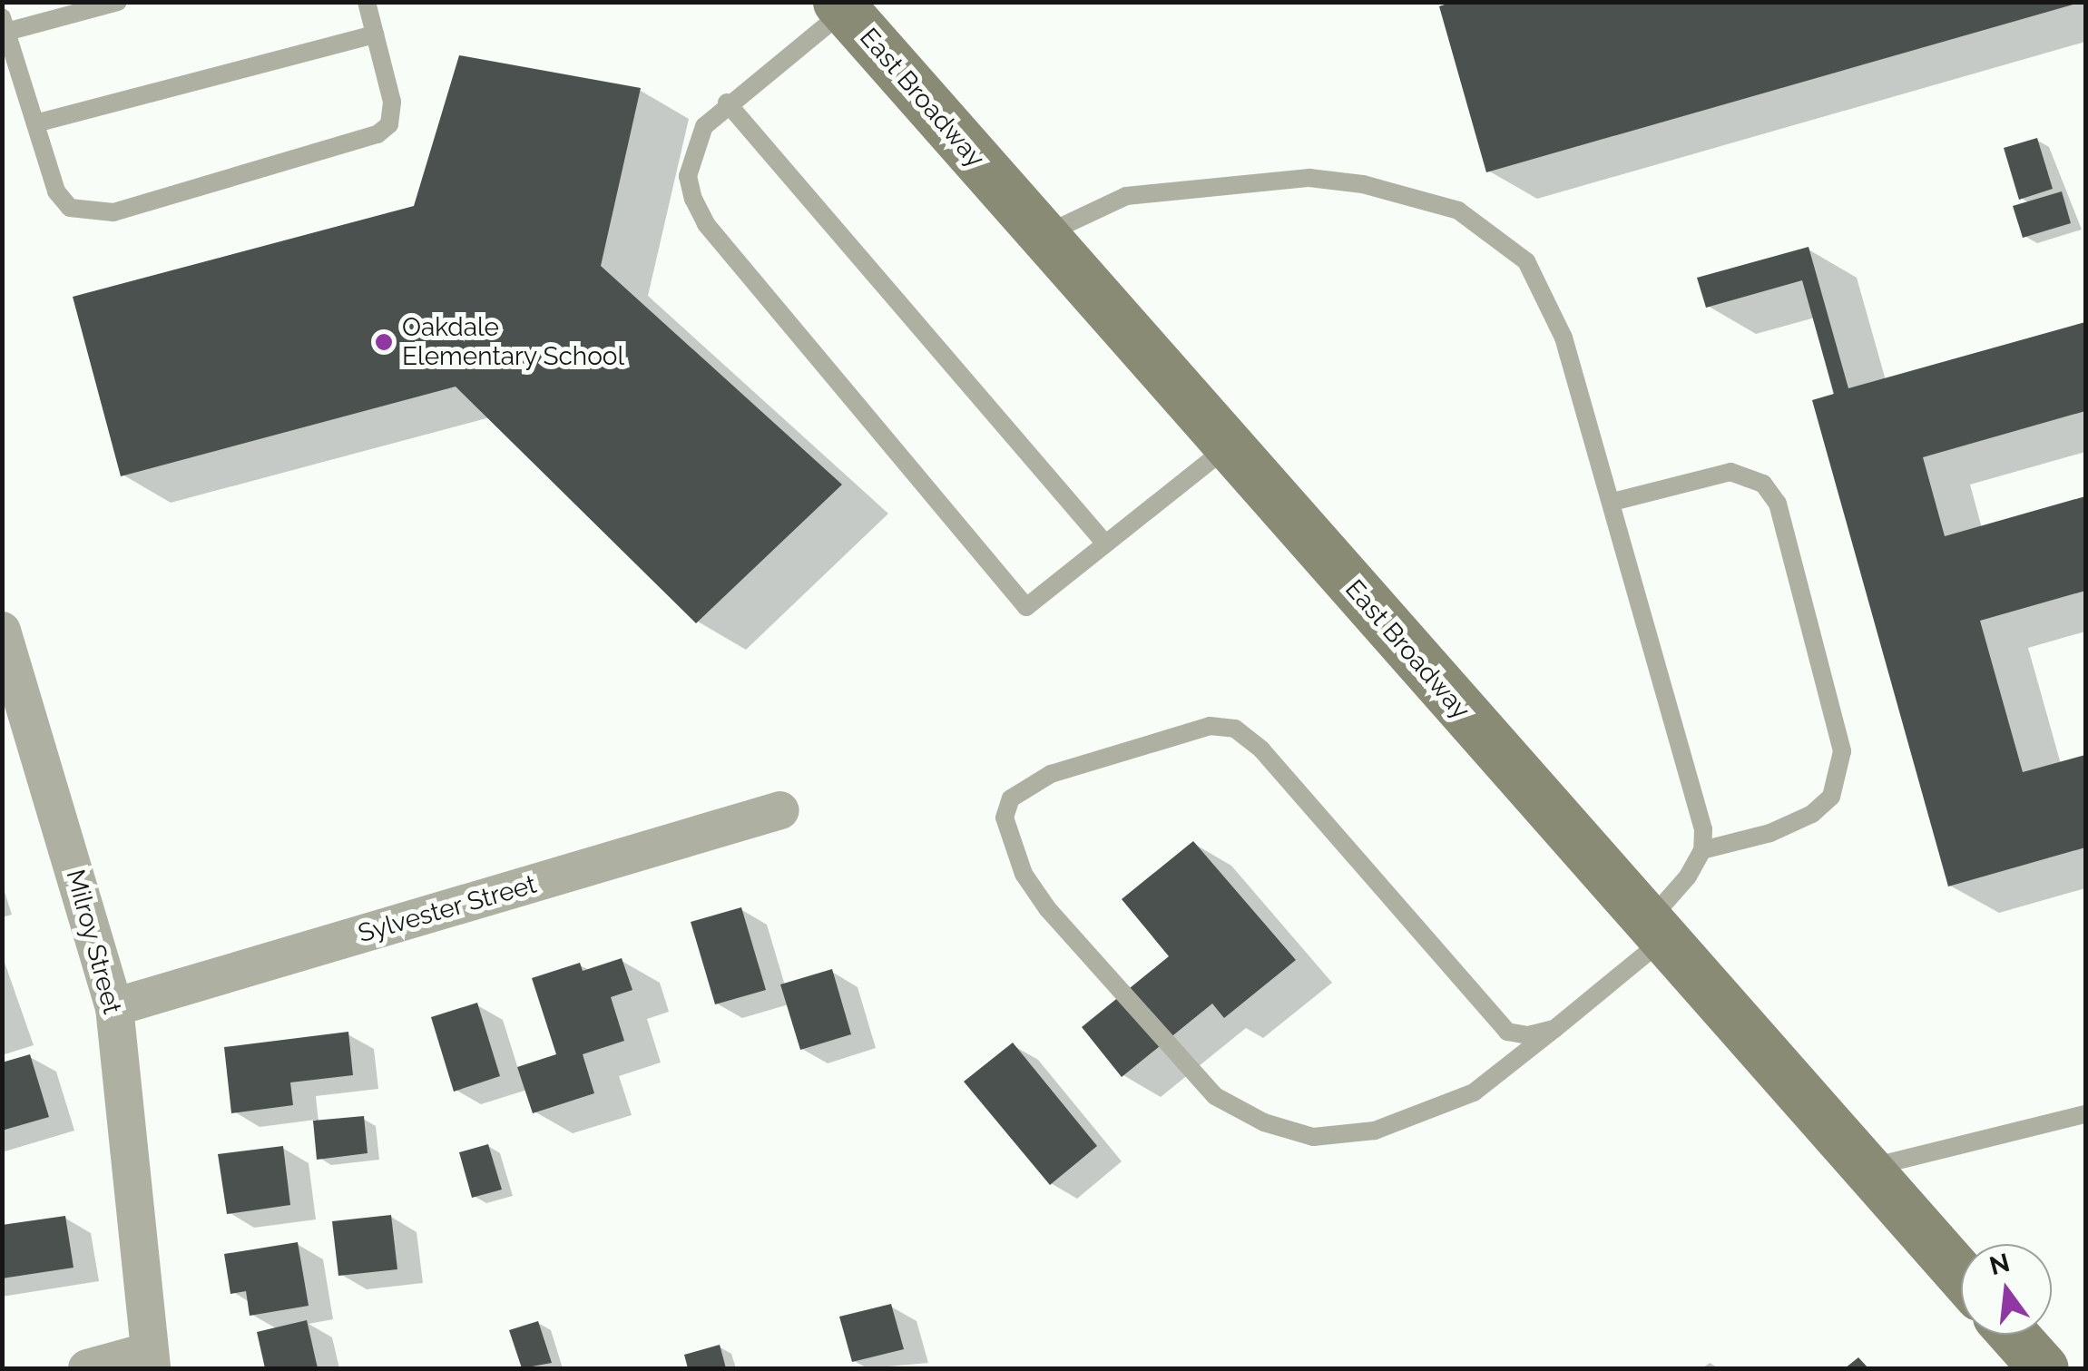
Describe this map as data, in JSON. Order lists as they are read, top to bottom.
{
  "streets": {
    "street": ["East Broadway", "Sylvester Street", "Milroy Street"]
  },
  "crossings": [
    ["Sylvester Street", "Milroy Street"]
  ],
  "places": ["Oakdale Elementary School"],
  "north": "top"
}
